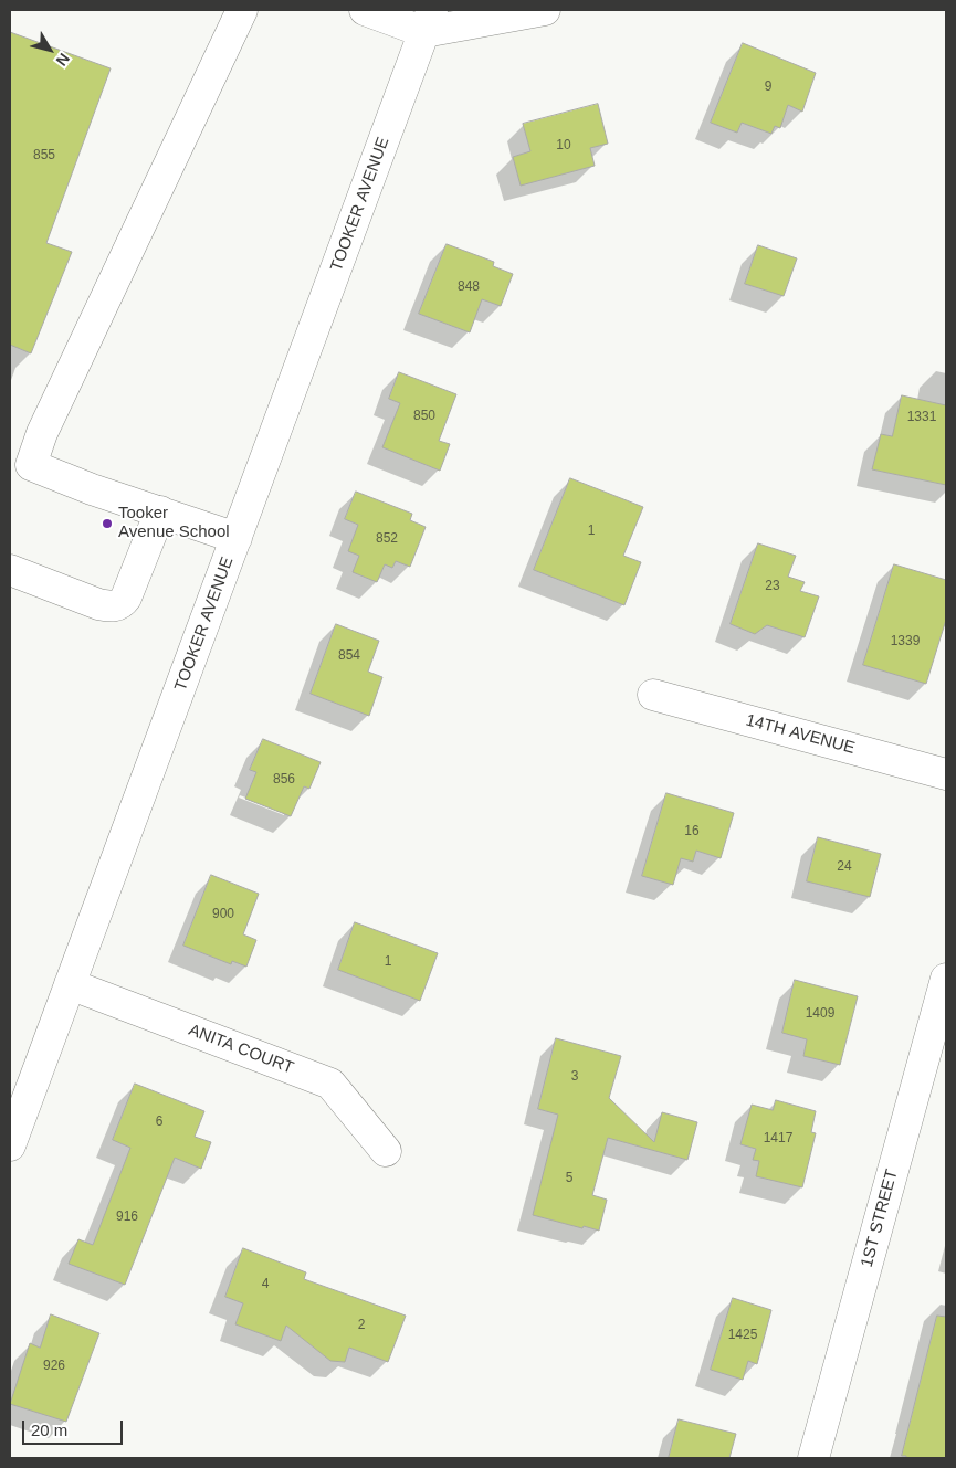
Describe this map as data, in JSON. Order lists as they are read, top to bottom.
{
  "streets": {
    "street": [
      "TOOKER AVENUE",
      "14TH AVENUE",
      "ANITA COURT",
      "1ST STREET"
    ]
  },
  "crossings": [
    ["TOOKER AVENUE", "ANITA COURT"]
  ],
  "places": ["Tooker Avenue School"],
  "house_numbers": [
    "9",
    "10",
    "855",
    "848",
    "850",
    "1331",
    "1",
    "852",
    "23",
    "1339",
    "854",
    "856",
    "16",
    "24",
    "900",
    "1",
    "1409",
    "3",
    "6",
    "1417",
    "5",
    "916",
    "4",
    "2",
    "1425",
    "926"
  ],
  "scale_bar": "20 m",
  "north": "bottom right"
}
